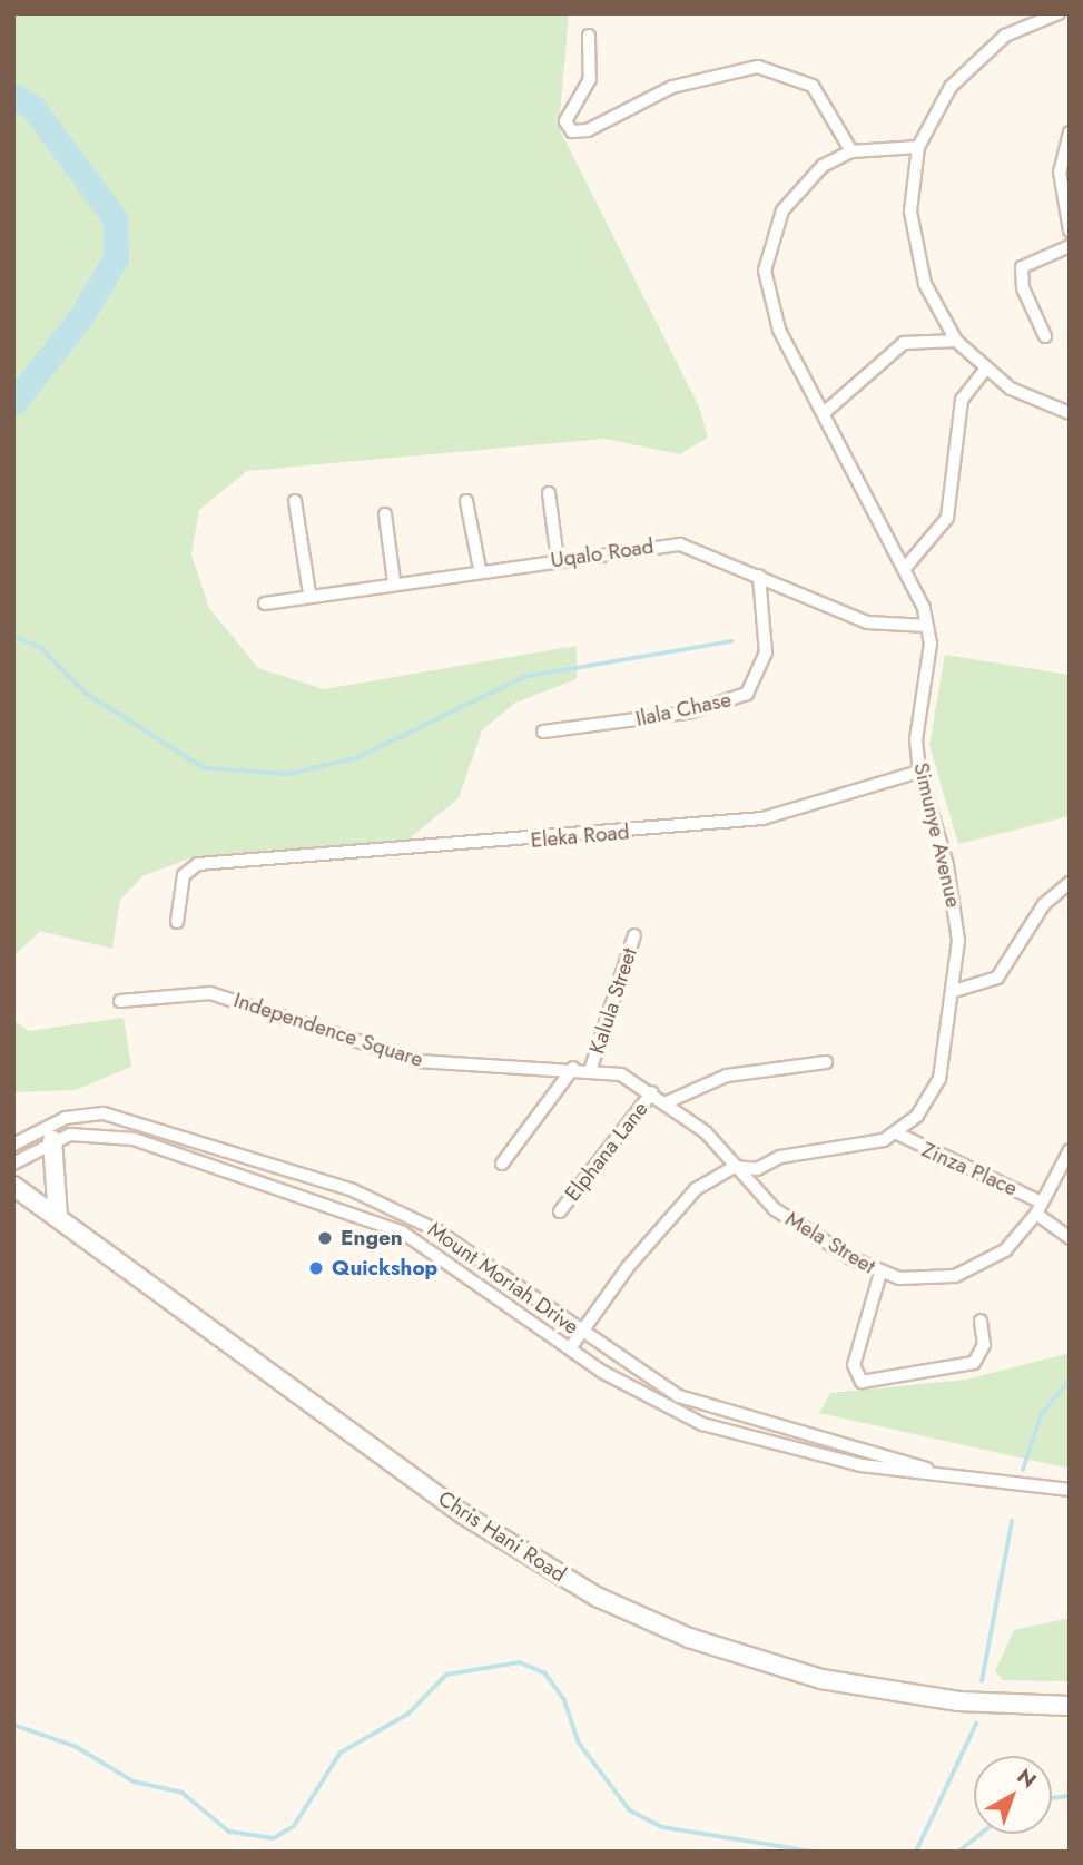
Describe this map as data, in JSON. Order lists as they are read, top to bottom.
{
  "streets": {
    "main road": ["Chris Hani Road"],
    "street": [
      "Uqalo Road",
      "Ilala Chase",
      "Simunye Avenue",
      "Eleka Road",
      "Kalula Street",
      "Independence Square",
      "Elphana Lane",
      "Zinza Place",
      "Mela Street",
      "Mount Moriah Drive"
    ]
  },
  "crossings": [
    ["Uqalo Road", "Ilala Chase"],
    ["Uqalo Road", "Simunye Avenue"],
    ["Simunye Avenue", "Eleka Road"],
    ["Simunye Avenue", "Zinza Place"],
    ["Kalula Street", "Independence Square"],
    ["Independence Square", "Elphana Lane"],
    ["Independence Square", "Mela Street"],
    ["Zinza Place", "Mela Street"]
  ],
  "places": ["Engen", "Quickshop"],
  "north": "top right"
}
